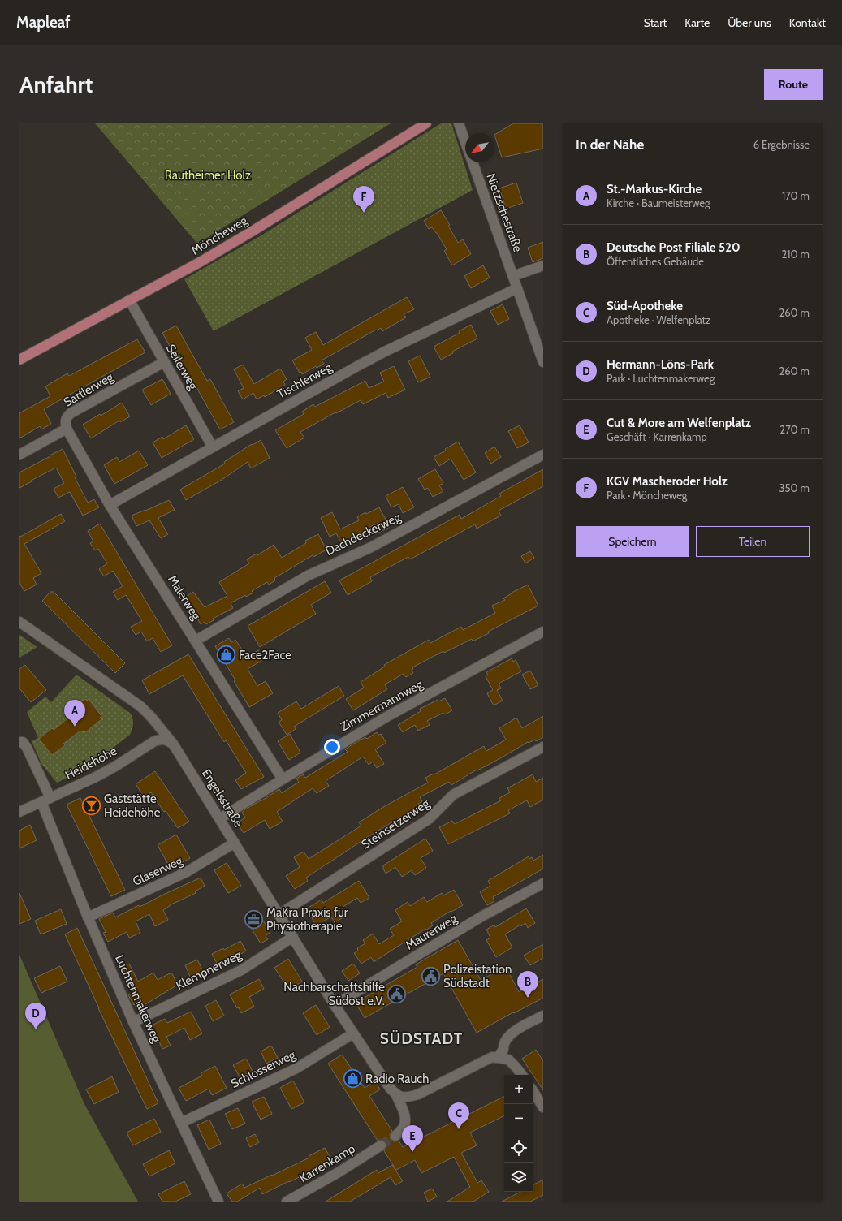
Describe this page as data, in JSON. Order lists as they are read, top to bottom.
{
  "streets": {
    "main road": ["Möncheweg"],
    "street": [
      "Nietzschestraße",
      "Seilerweg",
      "Tischlerweg",
      "Sattlerweg",
      "Dachdeckerweg",
      "Malerweg",
      "Zimmermannweg",
      "Heidehöhe",
      "Engelsstraße",
      "Steinsetzerweg",
      "Glaserweg",
      "Maurerweg",
      "Klempnerweg",
      "Luchtenmakerweg",
      "Schlosserweg",
      "Karrenkamp"
    ]
  },
  "crossings": [
    ["Nietzschestraße", "Tischlerweg"],
    ["Möncheweg", "Seilerweg"],
    ["Seilerweg", "Tischlerweg"],
    ["Seilerweg", "Sattlerweg"],
    ["Tischlerweg", "Malerweg"],
    ["Sattlerweg", "Malerweg"],
    ["Dachdeckerweg", "Malerweg"],
    ["Malerweg", "Zimmermannweg"],
    ["Zimmermannweg", "Engelsstraße"],
    ["Heidehöhe", "Engelsstraße"],
    ["Heidehöhe", "Luchtenmakerweg"],
    ["Engelsstraße", "Steinsetzerweg"],
    ["Engelsstraße", "Glaserweg"],
    ["Engelsstraße", "Maurerweg"],
    ["Engelsstraße", "Klempnerweg"],
    ["Engelsstraße", "Schlosserweg"],
    ["Glaserweg", "Luchtenmakerweg"],
    ["Klempnerweg", "Luchtenmakerweg"],
    ["Luchtenmakerweg", "Schlosserweg"]
  ],
  "districts": ["SÜDSTADT"],
  "parks": ["Rautheimer Holz"],
  "places": {
    "shop": ["Face2Face", "Radio Rauch"],
    "bar": ["Gaststätte Heidehöhe"],
    "office": ["MaKra Praxis für Physiotherapie"],
    "public building": ["Polizeistation Südstadt", "Nachbarschaftshilfe Südost e.V."]
  },
  "north": "bottom left",
  "page": {
    "header": "Mapleaf",
    "nav": [
      "Start",
      "Karte",
      "Über uns",
      "Kontakt"
    ],
    "buttons": [
      "Route",
      ["Speichern", "Teilen"]
    ],
    "title": "Anfahrt",
    "heading": ["In der Nähe", "6 Ergebnisse"],
    "list": [
      {
        "mark": "A",
        "name": "St.-Markus-Kirche",
        "note": "Kirche · Baumeisterweg",
        "value": "170 m"
      },
      {
        "mark": "B",
        "name": "Deutsche Post Filiale 520",
        "note": "Öffentliches Gebäude",
        "value": "210 m"
      },
      {
        "mark": "C",
        "name": "Süd-Apotheke",
        "note": "Apotheke · Welfenplatz",
        "value": "260 m"
      },
      {
        "mark": "D",
        "name": "Hermann-Löns-Park",
        "note": "Park · Luchtenmakerweg",
        "value": "260 m"
      },
      {
        "mark": "E",
        "name": "Cut & More am Welfenplatz",
        "note": "Geschäft · Karrenkamp",
        "value": "270 m"
      },
      {
        "mark": "F",
        "name": "KGV Mascheroder Holz",
        "note": "Park · Möncheweg",
        "value": "350 m"
      }
    ],
    "pins": [
      "F",
      "A",
      "B",
      "D",
      "C",
      "E"
    ],
    "map_buttons": ["+", "−"]
  }
}
